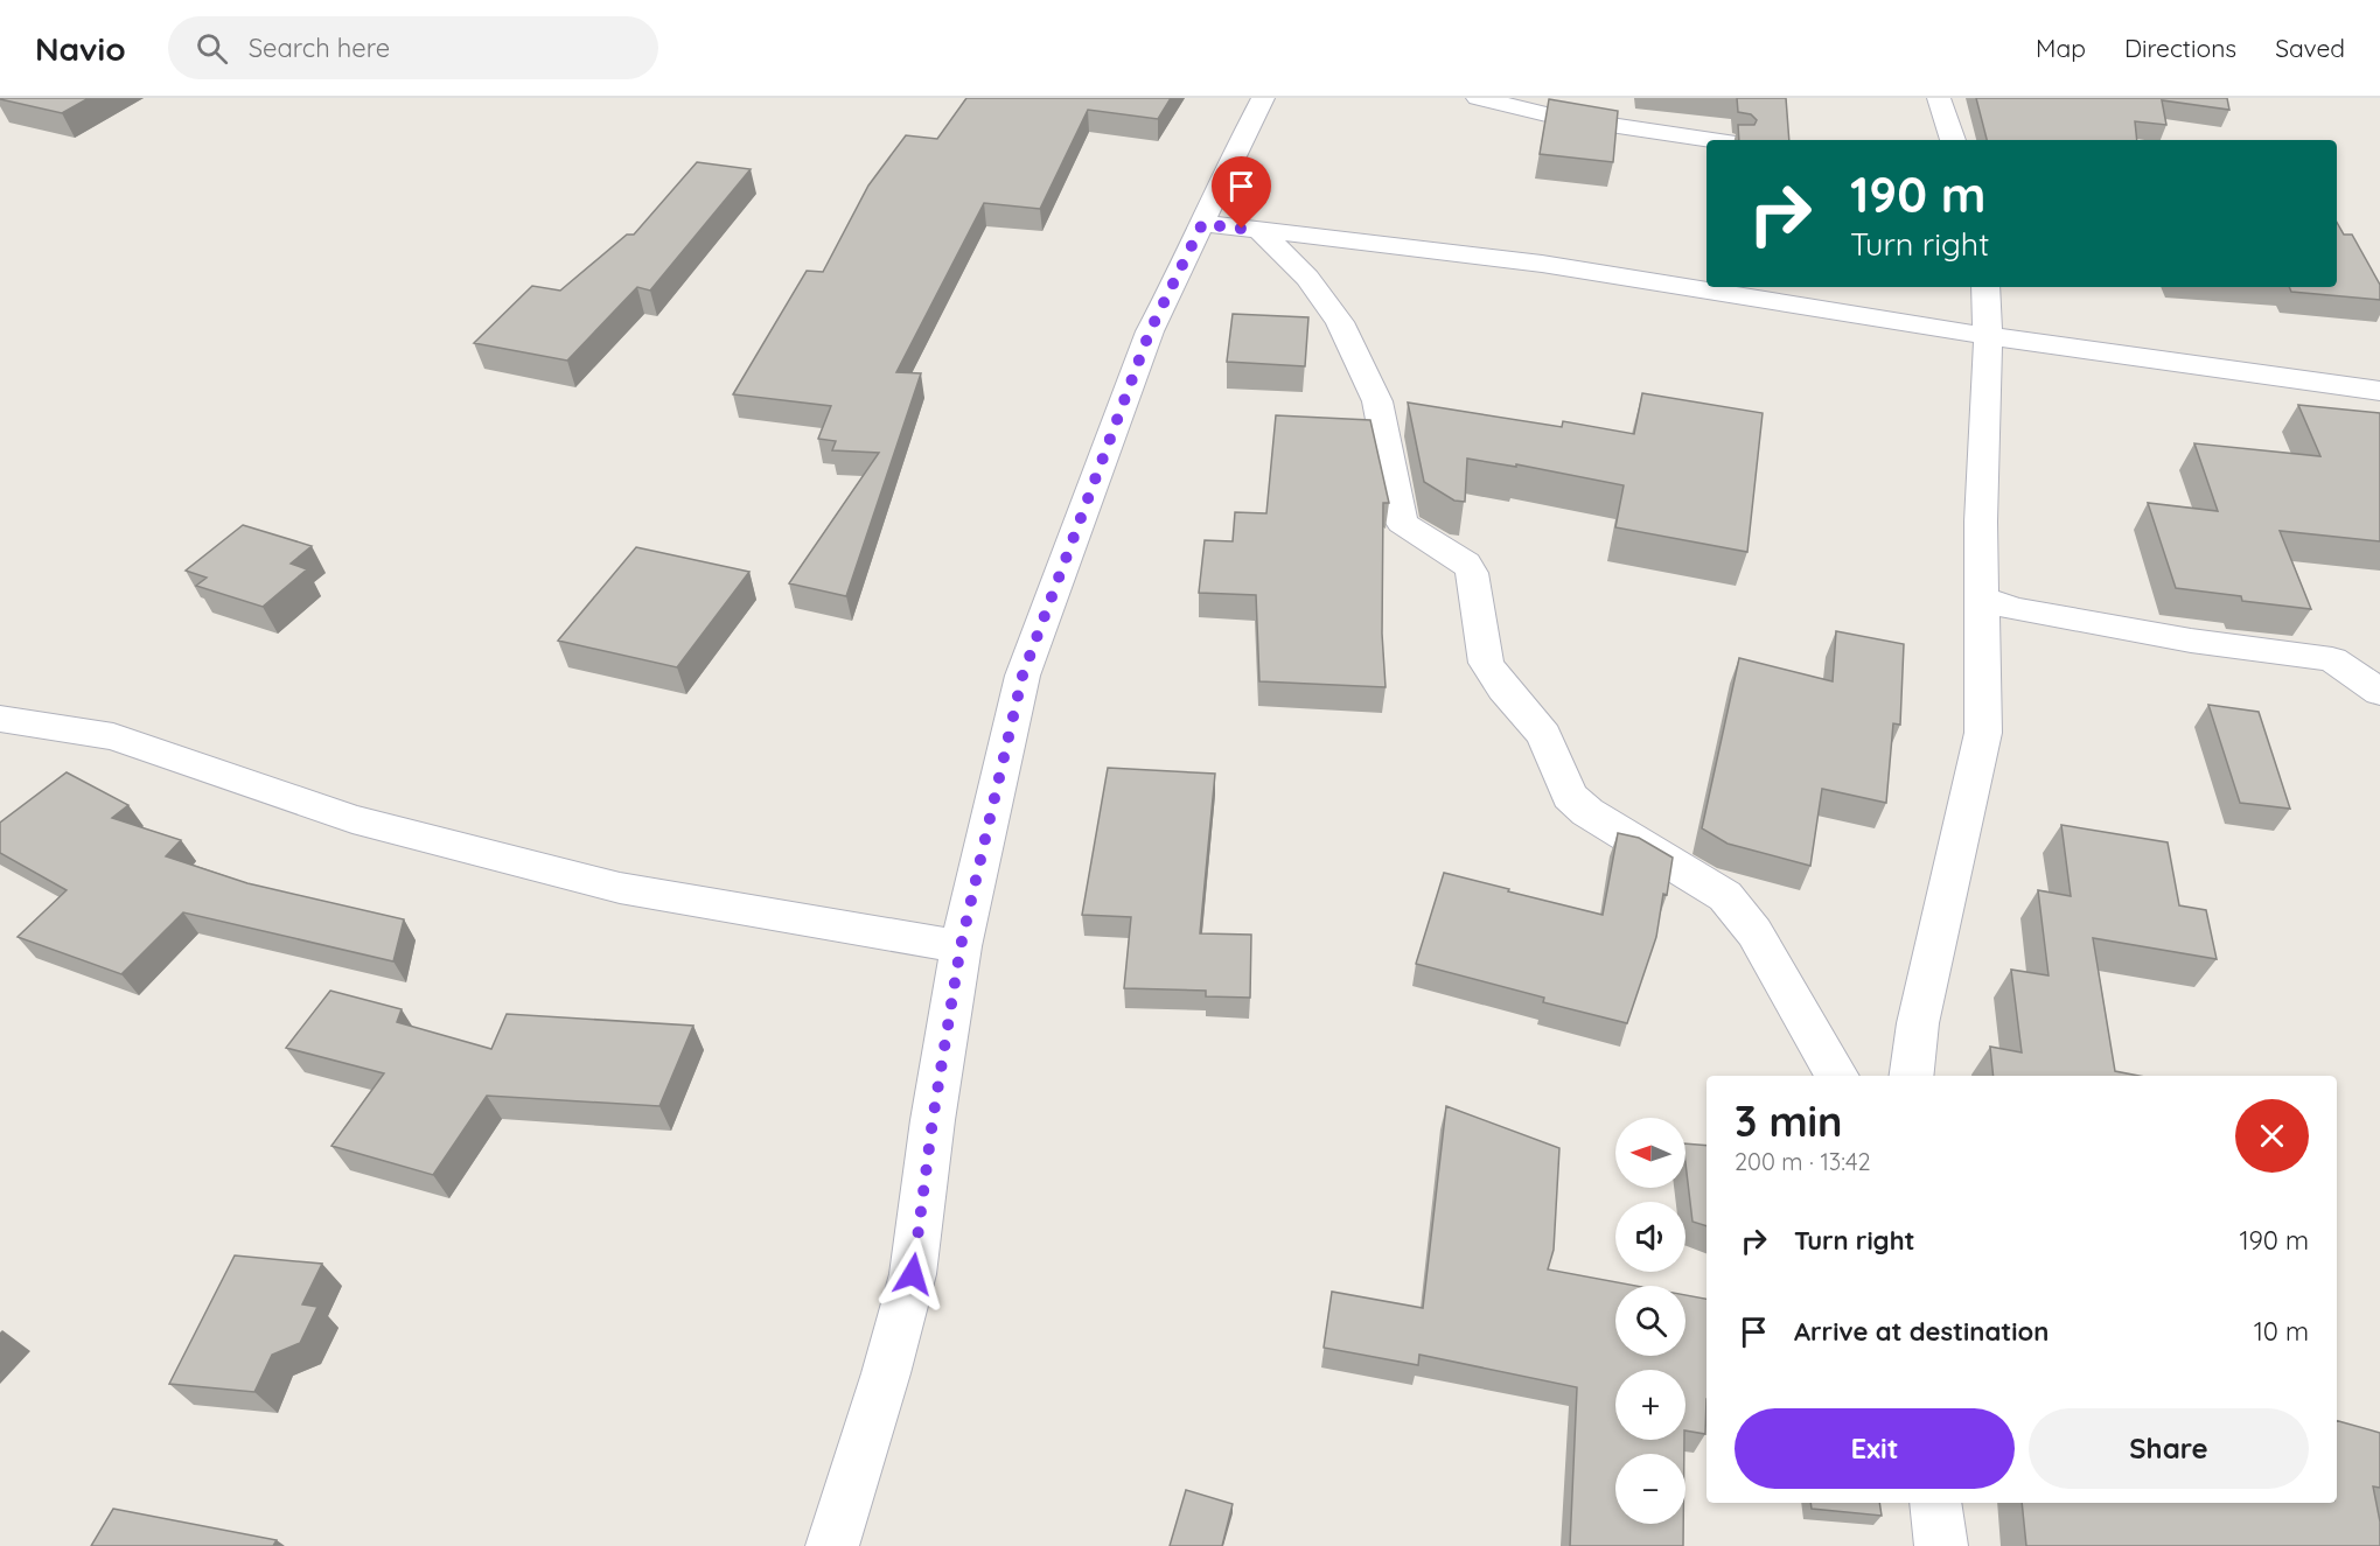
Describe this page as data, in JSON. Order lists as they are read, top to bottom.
{
  "north": "left",
  "page": {
    "header": "Navio",
    "search": "Search here",
    "nav": ["Map", "Directions", "Saved"],
    "turn": ["190 m", "Turn right"],
    "heading": ["3 min", "200 m · 13:42"],
    "map_buttons": ["+", "−"],
    "list": [
      {
        "name": "Turn right",
        "value": "190 m"
      },
      {
        "name": "Arrive at destination",
        "value": "10 m"
      }
    ],
    "buttons": ["Exit", "Share"]
  }
}
